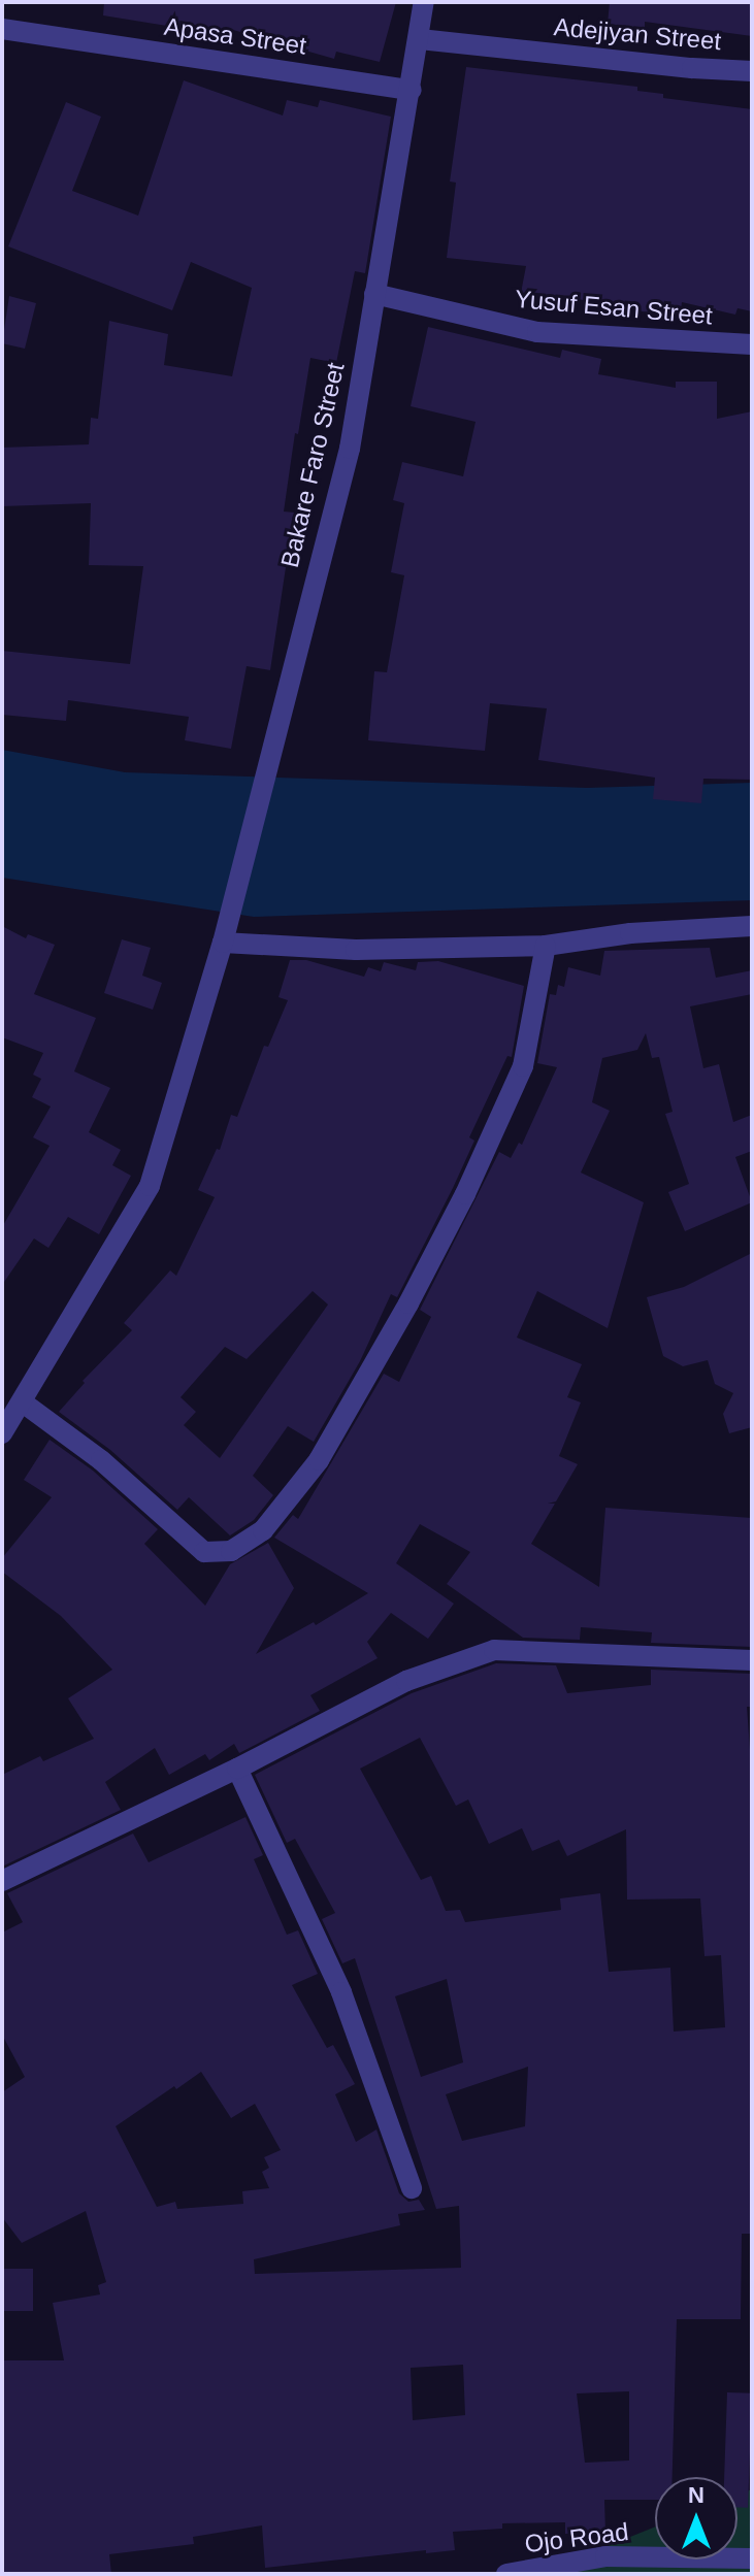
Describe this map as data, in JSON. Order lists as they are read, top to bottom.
{
  "streets": {
    "street": [
      "Adejiyan Street",
      "Apasa Street",
      "Yusuf Esan Street",
      "Bakare Faro Street",
      "Ojo Road"
    ]
  },
  "crossings": [
    ["Adejiyan Street", "Bakare Faro Street"],
    ["Apasa Street", "Bakare Faro Street"],
    ["Yusuf Esan Street", "Bakare Faro Street"]
  ],
  "north": "top"
}
